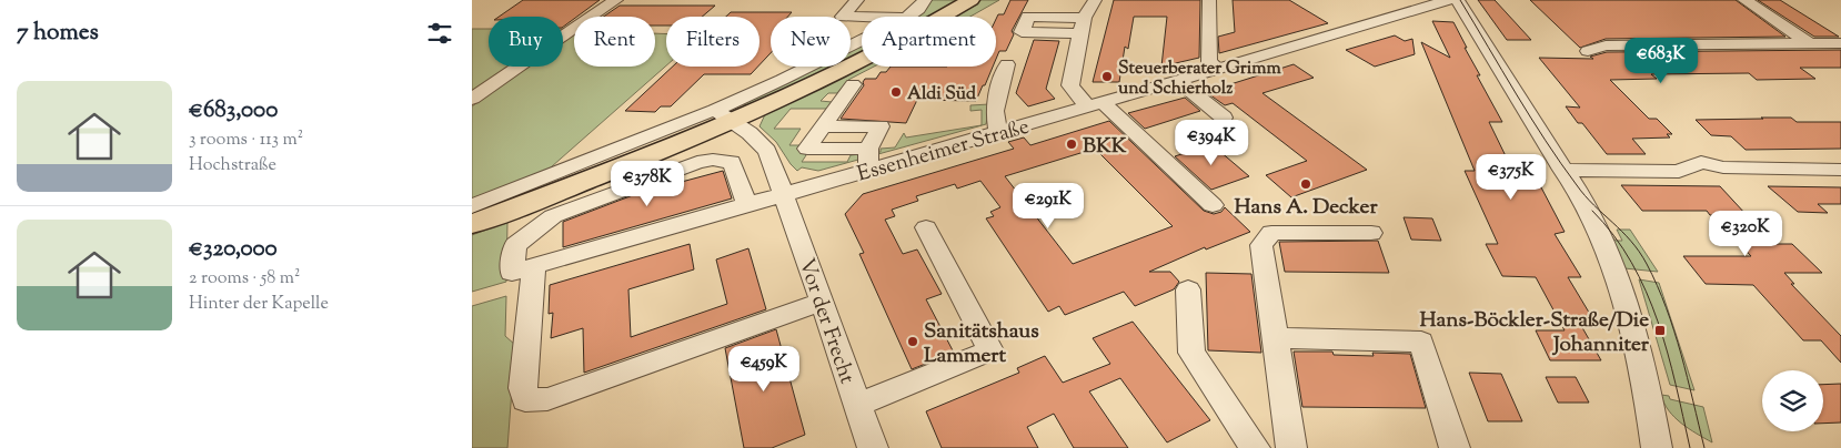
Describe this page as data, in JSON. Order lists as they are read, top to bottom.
{
  "streets": {
    "street": ["Essenheimer Straße", "Vor der Frecht"]
  },
  "crossings": [
    ["Essenheimer Straße", "Vor der Frecht"]
  ],
  "places": {
    "other": [
      "Steuerberater Grimm und Schierholz",
      "Aldi Süd",
      "BKK",
      "Hans A. Decker",
      "Sanitätshaus Lammert"
    ],
    "transit": ["Hans-Böckler-Straße/Die Johanniter"]
  },
  "page": {
    "heading": "7 homes",
    "chip": [
      "Buy",
      "Rent",
      "Filters",
      "New",
      "Apartment"
    ],
    "price": [
      "€683K",
      "€394K",
      "€375K",
      "€378K",
      "€291K",
      "€320K",
      "€459K"
    ],
    "list": [
      {
        "name": "€683,000",
        "note": "3 rooms · 113 m² · Hochstraße"
      },
      {
        "name": "€320,000",
        "note": "2 rooms · 58 m² · Hinter der Kapelle"
      }
    ]
  }
}
